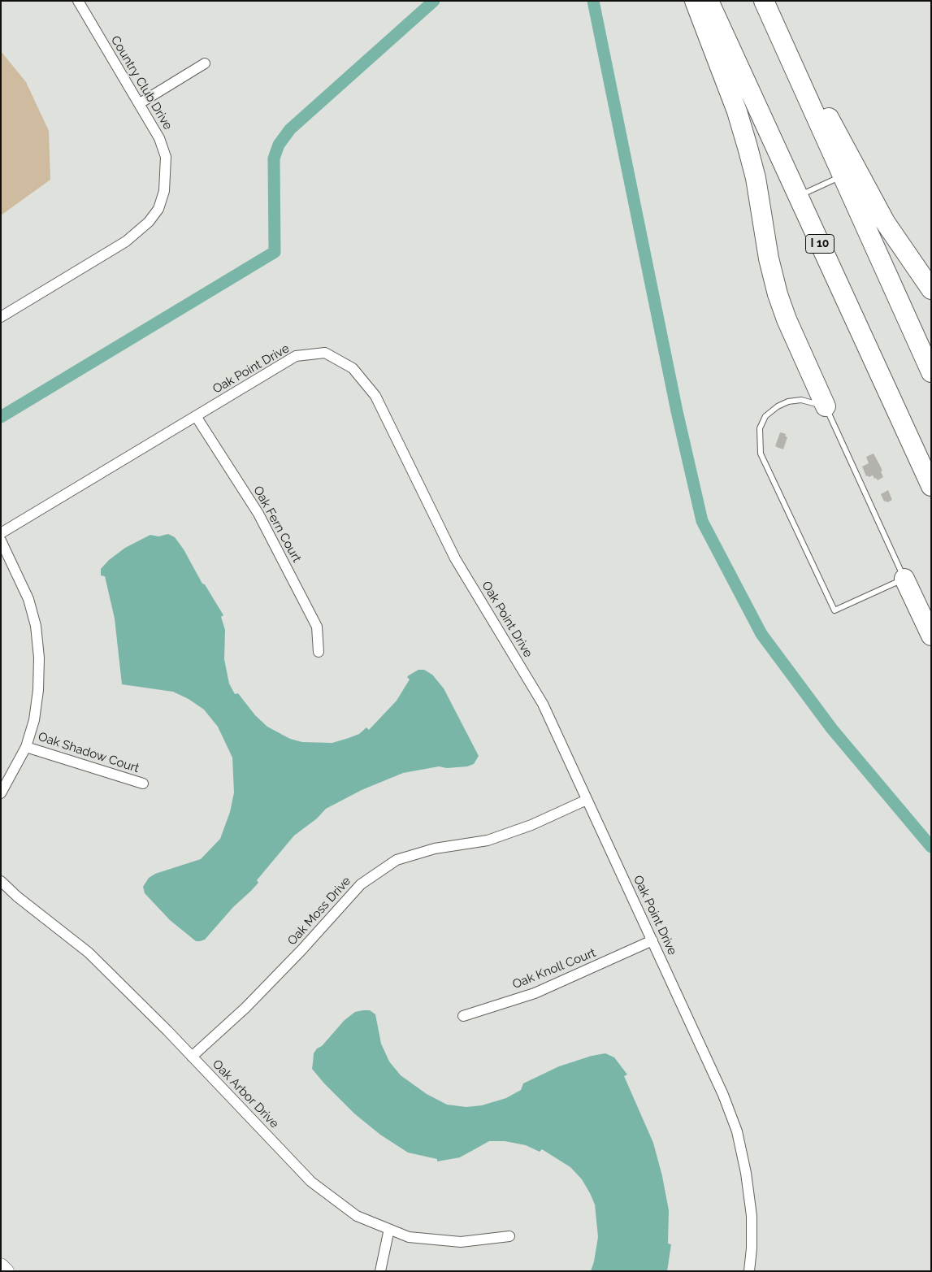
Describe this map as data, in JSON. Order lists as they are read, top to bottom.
{
  "streets": {
    "highway": ["I 10"],
    "street": [
      "Country Club Drive",
      "Oak Point Drive",
      "Oak Fern Court",
      "Oak Shadow Court",
      "Oak Moss Drive",
      "Oak Knoll Court",
      "Oak Arbor Drive"
    ]
  },
  "crossings": [
    ["Oak Point Drive", "Oak Fern Court"],
    ["Oak Point Drive", "Oak Moss Drive"],
    ["Oak Point Drive", "Oak Knoll Court"],
    ["Oak Moss Drive", "Oak Arbor Drive"]
  ]
}
